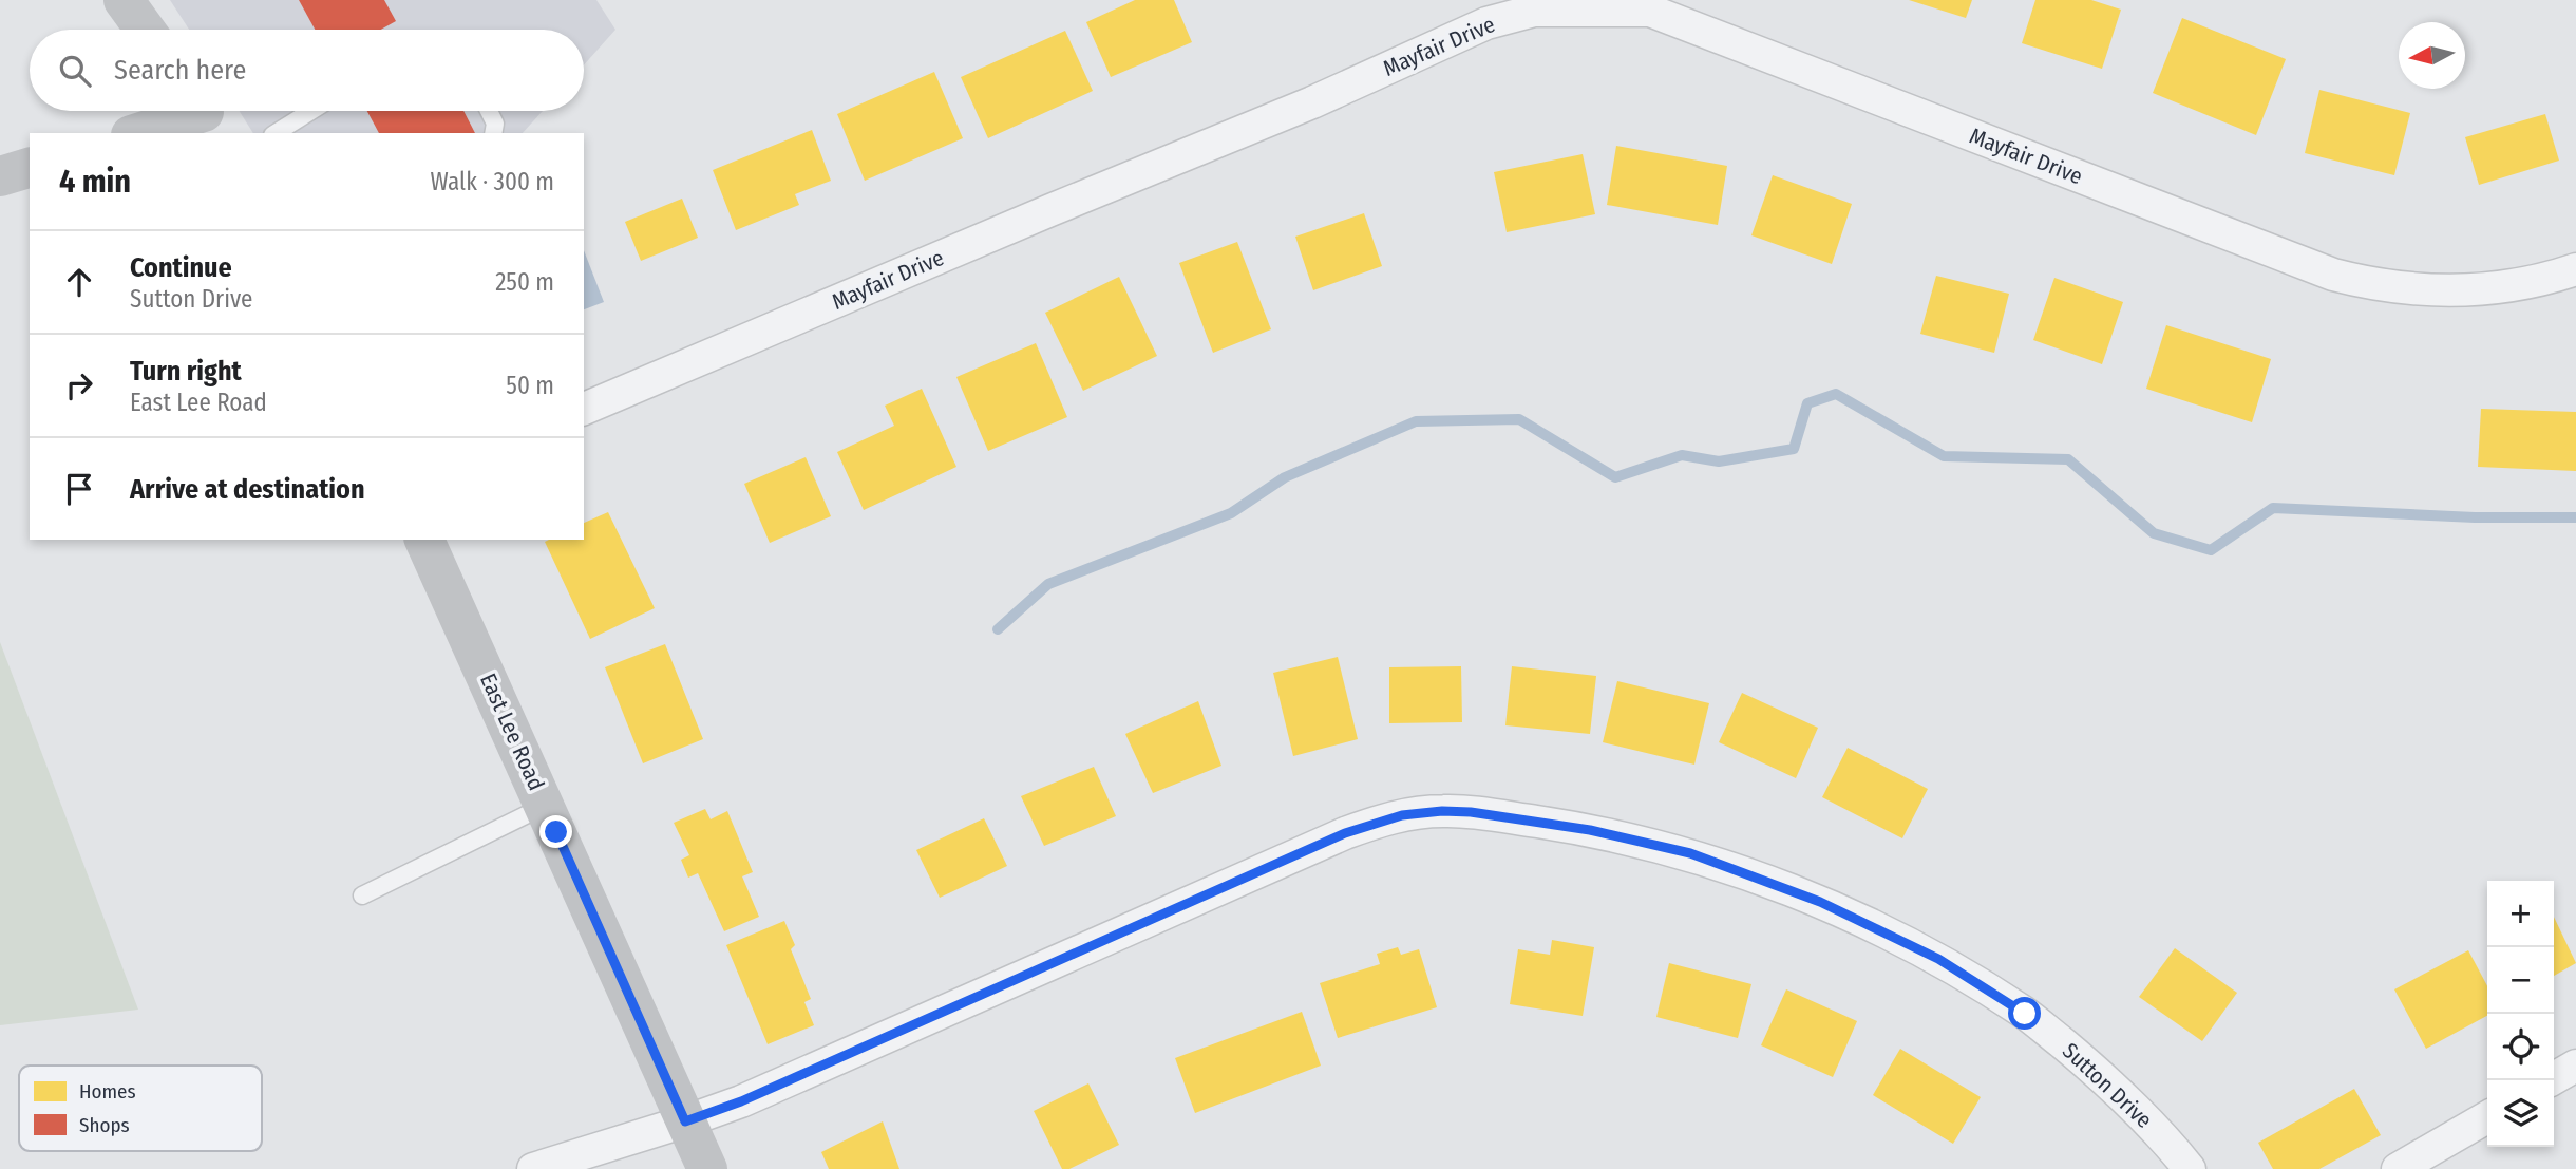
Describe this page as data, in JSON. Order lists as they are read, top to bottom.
{
  "streets": {
    "street": ["Mayfair Drive", "East Lee Road", "Sutton Drive"]
  },
  "crossings": [
    ["East Lee Road", "Sutton Drive"]
  ],
  "legend": ["Homes", "Shops"],
  "north": "left",
  "page": {
    "search": "Search here",
    "heading": ["4 min", "Walk · 300 m"],
    "list": [
      ["Continue", "Sutton Drive", "250 m"],
      ["Turn right", "East Lee Road", "50 m"],
      "Arrive at destination"
    ],
    "map_buttons": ["+", "−"]
  }
}
